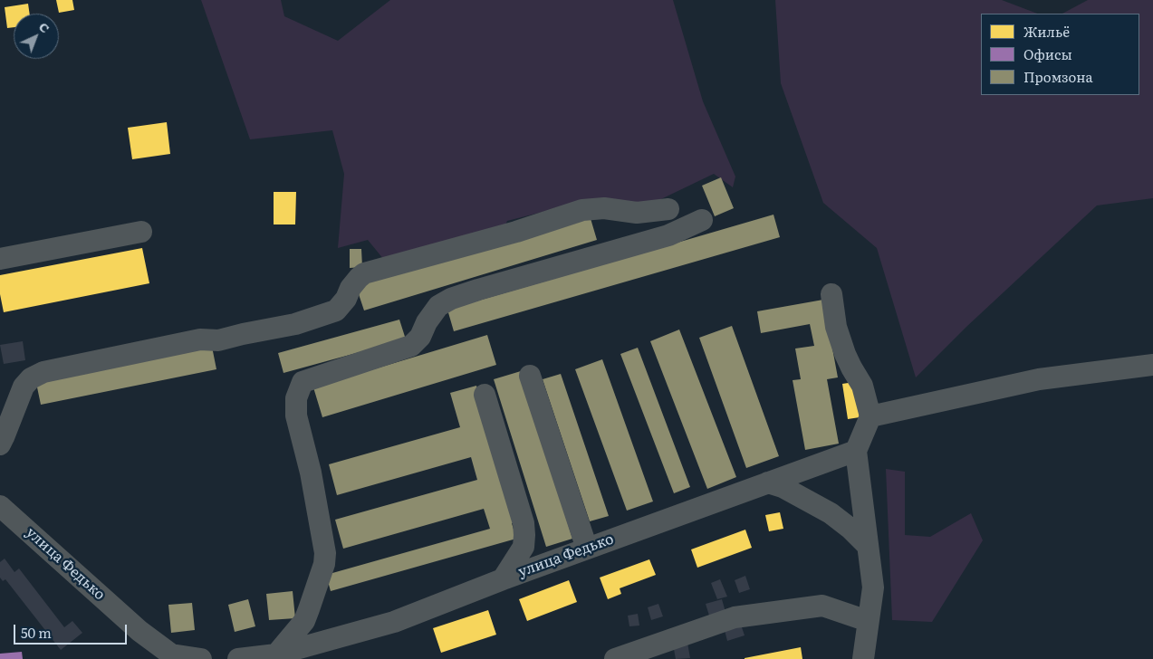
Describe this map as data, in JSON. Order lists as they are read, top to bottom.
{
  "streets": {
    "street": ["улица Федько"]
  },
  "legend": ["Жильё", "Офисы", "Промзона"],
  "scale_bar": "50 m",
  "north": "top right"
}
